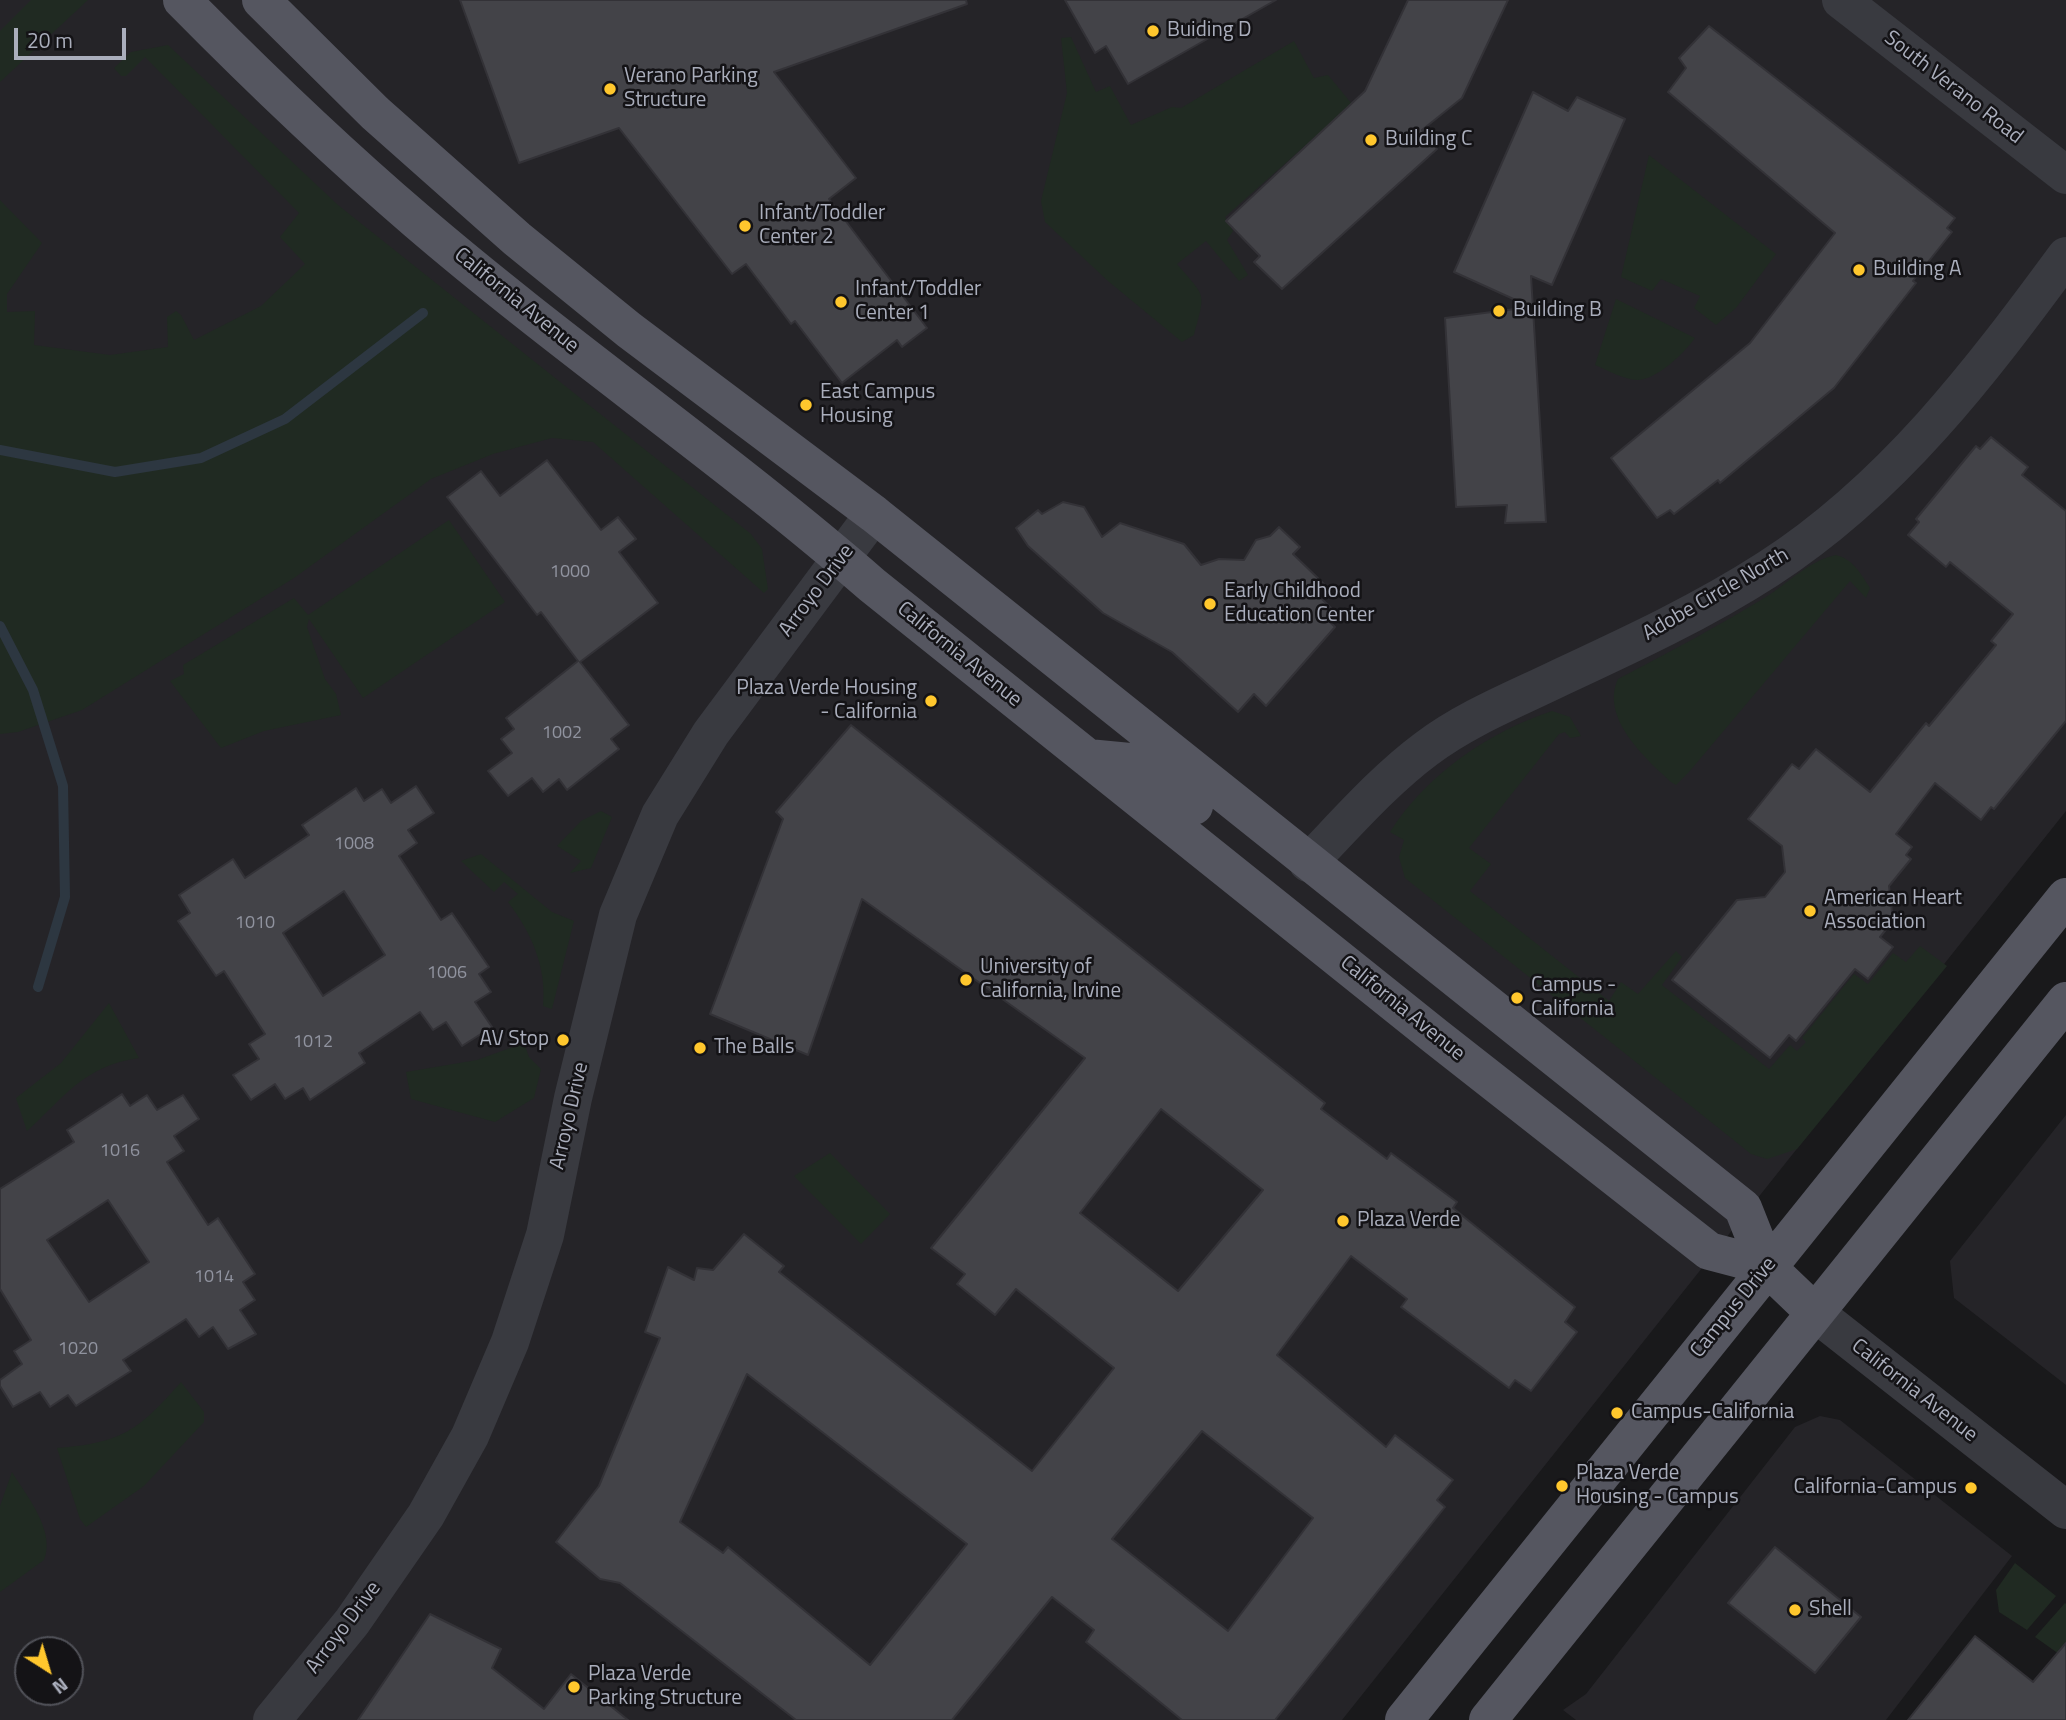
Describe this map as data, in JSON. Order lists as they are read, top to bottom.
{
  "streets": {
    "main road": ["California Avenue", "Campus Drive"],
    "street": ["South Verano Road", "Arroyo Drive", "Adobe Circle North"]
  },
  "crossings": [
    ["California Avenue", "Arroyo Drive"],
    ["California Avenue", "Adobe Circle North"],
    ["California Avenue", "Campus Drive"]
  ],
  "places": [
    "Buiding D",
    "Verano Parking Structure",
    "Building C",
    "Infant/Toddler Center 2",
    "Building A",
    "Infant/Toddler Center 1",
    "Building B",
    "East Campus Housing",
    "Early Childhood Education Center",
    "Plaza Verde Housing - California",
    "American Heart Association",
    "University of California, Irvine",
    "Campus - California",
    "AV Stop",
    "The Balls",
    "Plaza Verde",
    "Campus-California",
    "Plaza Verde Housing - Campus",
    "California-Campus",
    "Shell",
    "Plaza Verde Parking Structure"
  ],
  "house_numbers": [
    "1000",
    "1002",
    "1008",
    "1010",
    "1006",
    "1012",
    "1016",
    "1014",
    "1020"
  ],
  "scale_bar": "20 m",
  "north": "bottom right"
}
